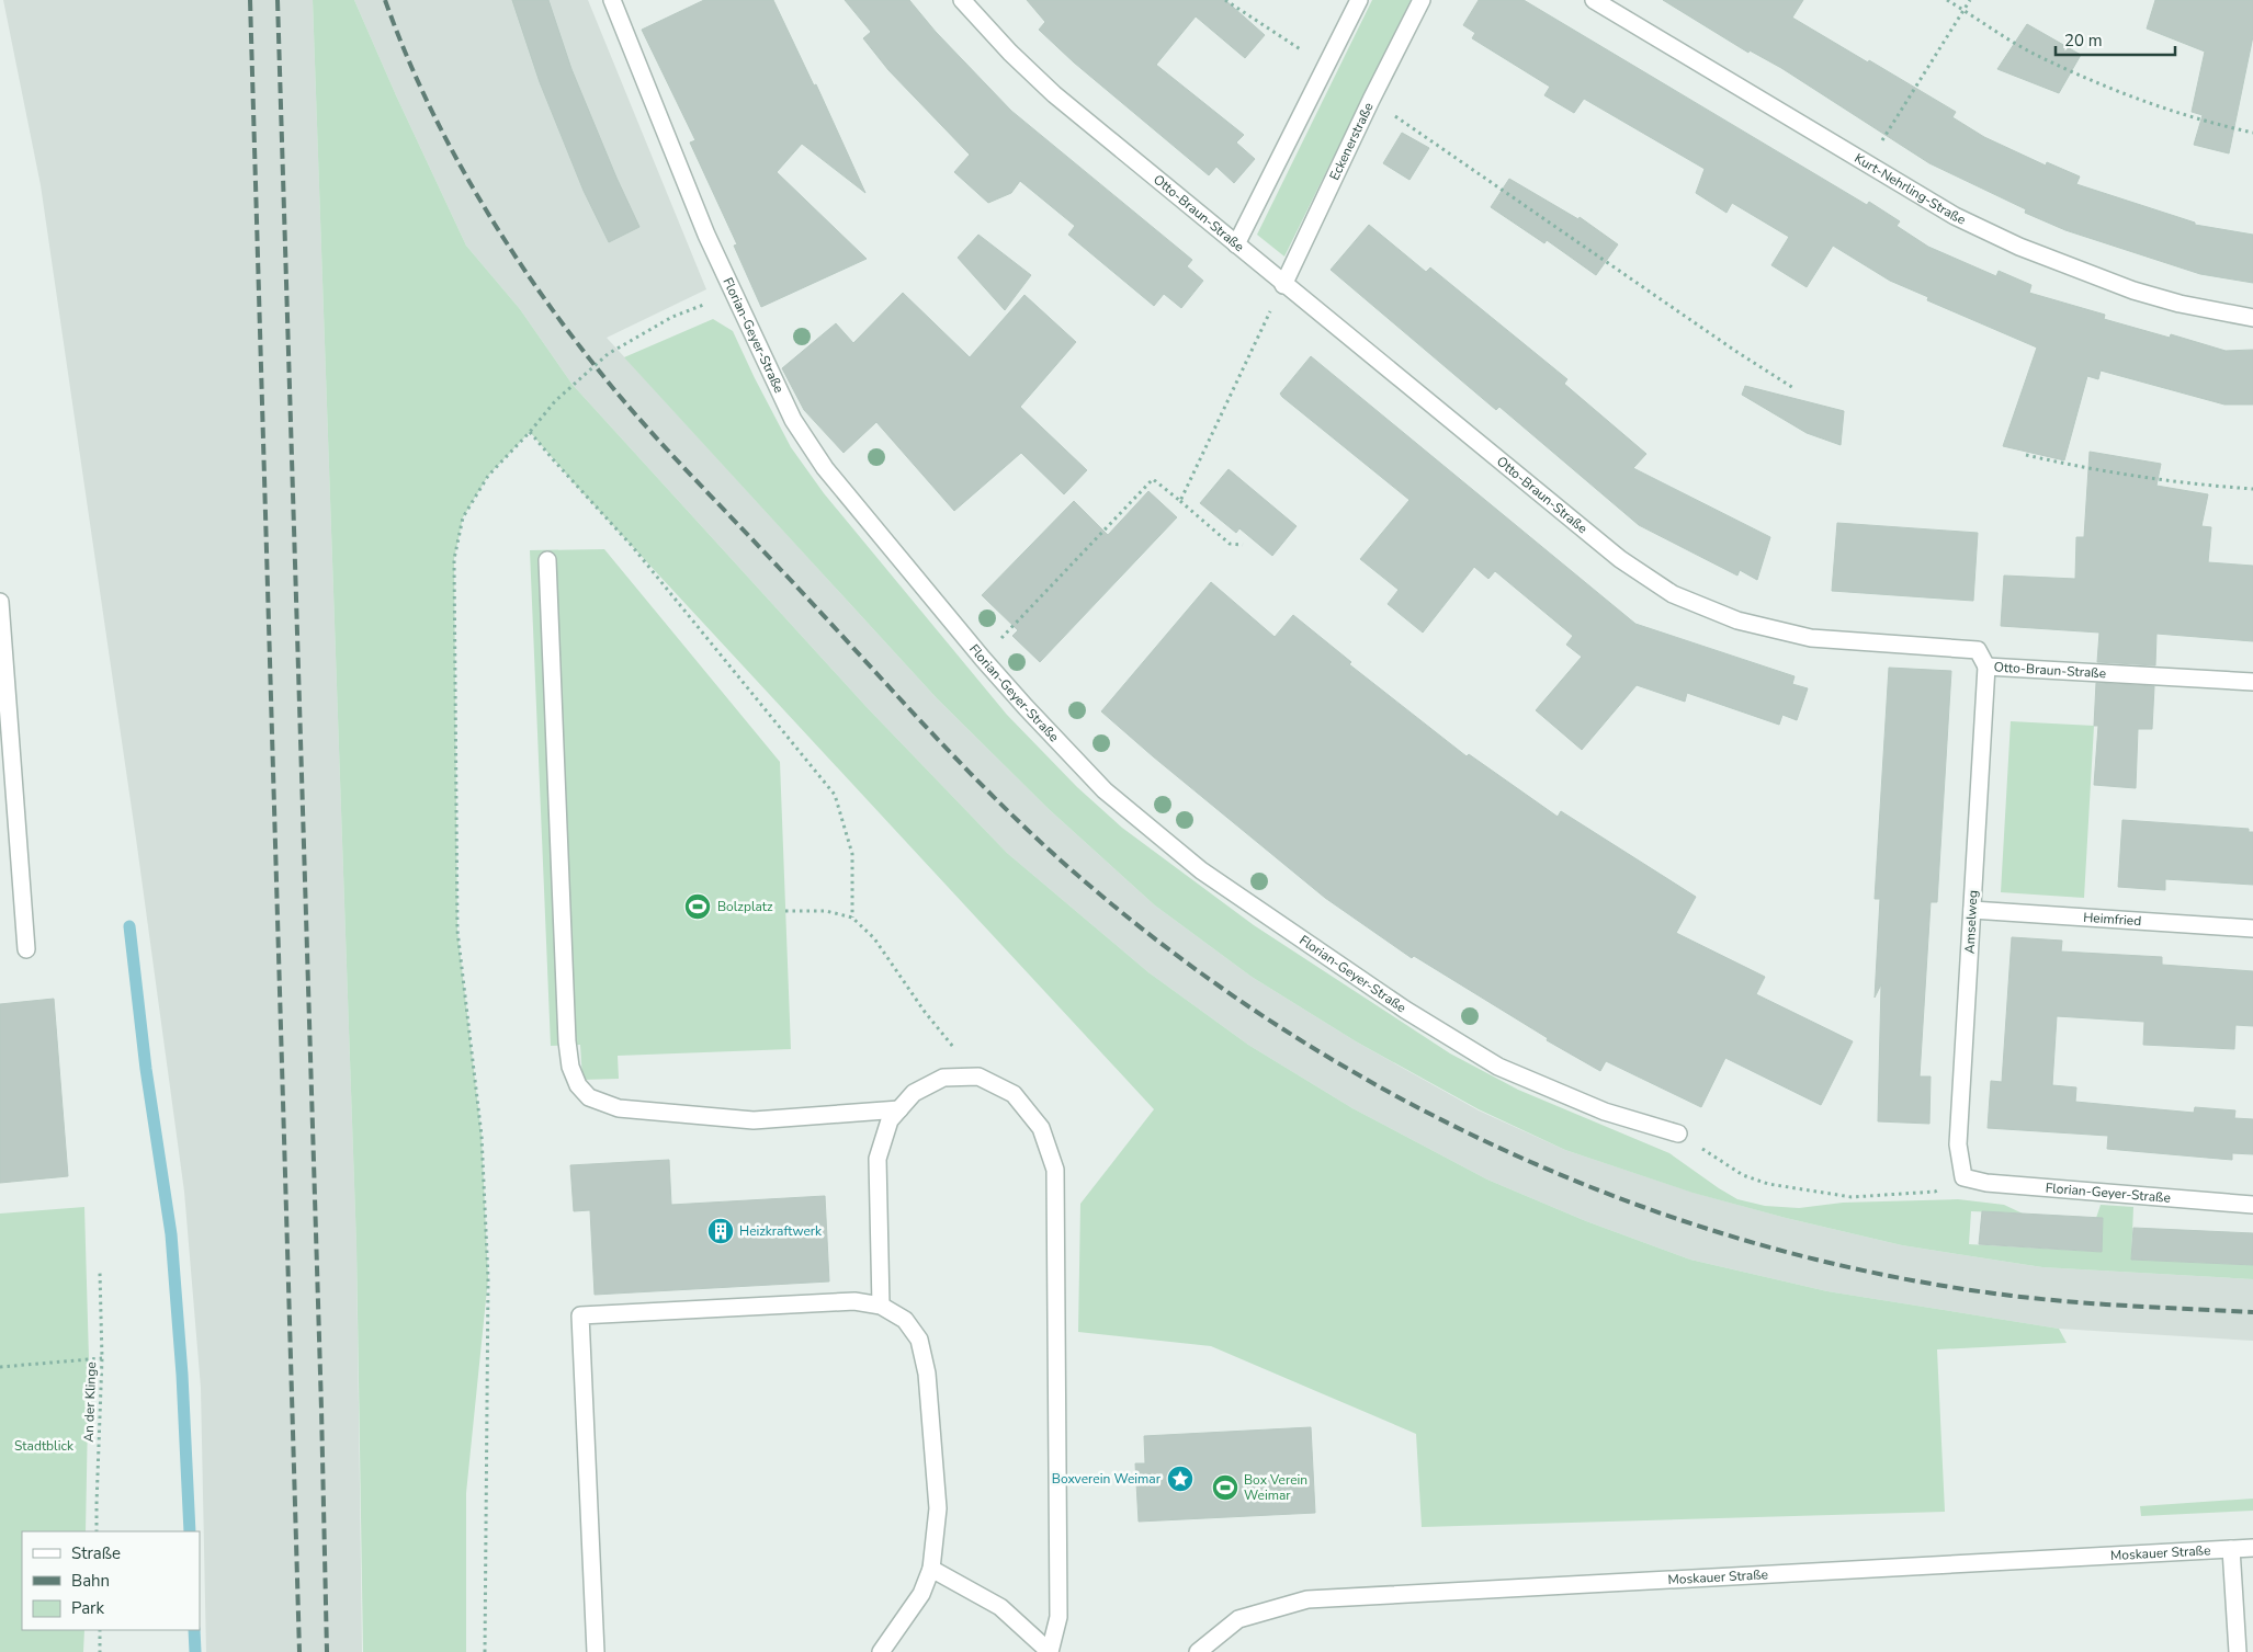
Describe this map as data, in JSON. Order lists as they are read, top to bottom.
{
  "streets": {
    "street": [
      "Eckenerstraße",
      "Kurt-Nehrling-Straße",
      "Otto-Braun-Straße",
      "Florian-Geyer-Straße",
      "Heimfried",
      "Amselweg",
      "Moskauer Straße"
    ],
    "path": ["An der Klinge"]
  },
  "crossings": [
    ["Eckenerstraße", "Otto-Braun-Straße"],
    ["Otto-Braun-Straße", "Amselweg"],
    ["Florian-Geyer-Straße", "Amselweg"],
    ["Heimfried", "Amselweg"]
  ],
  "parks": ["Stadtblick"],
  "places": {
    "sports": ["Bolzplatz", "Box Verein Weimar"],
    "building": ["Heizkraftwerk"],
    "place": ["Boxverein Weimar"]
  },
  "legend": ["Straße", "Bahn", "Park"],
  "scale_bar": "20 m"
}
